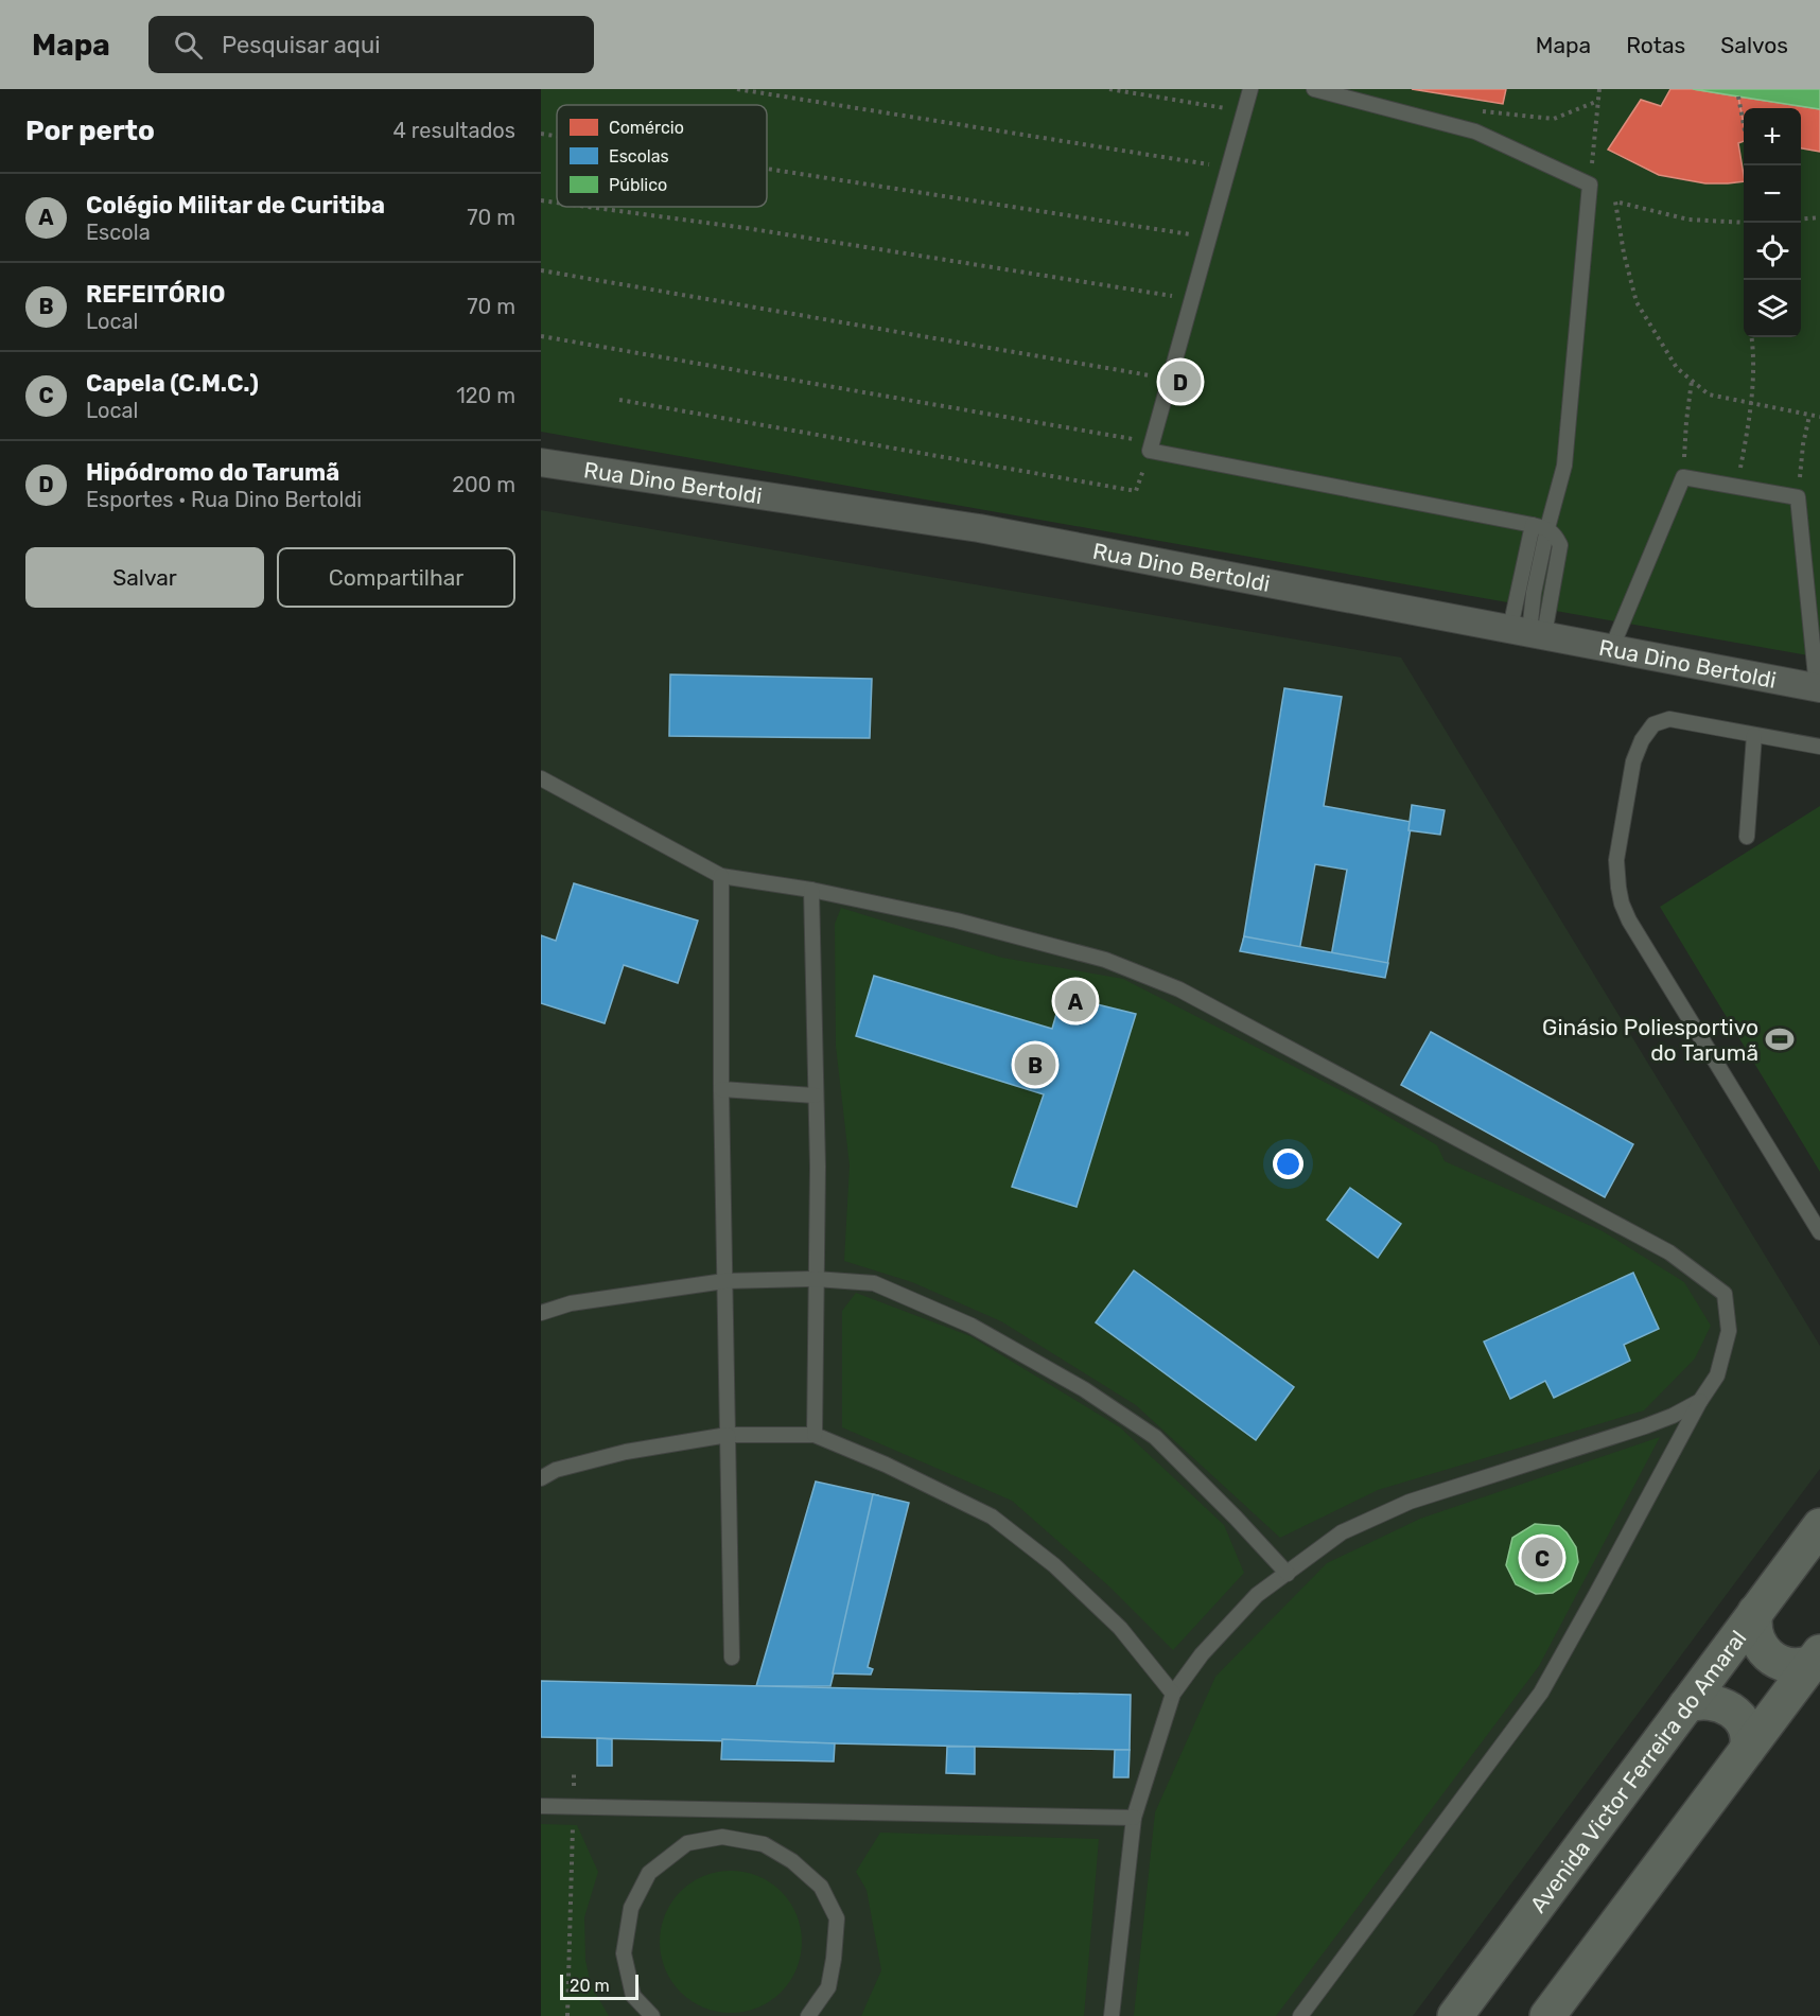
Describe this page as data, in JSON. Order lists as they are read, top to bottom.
{
  "streets": {
    "highway": ["Avenida Victor Ferreira do Amaral"],
    "street": ["Rua Dino Bertoldi"]
  },
  "places": {
    "sports": ["Ginásio Poliesportivo do Tarumã"]
  },
  "legend": ["Comércio", "Escolas", "Público"],
  "scale_bar": "20 m",
  "page": {
    "header": "Mapa",
    "search": "Pesquisar aqui",
    "nav": ["Mapa", "Rotas", "Salvos"],
    "heading": ["Por perto", "4 resultados"],
    "map_buttons": ["+", "−"],
    "list": [
      {
        "mark": "A",
        "name": "Colégio Militar de Curitiba",
        "note": "Escola",
        "value": "70 m"
      },
      {
        "mark": "B",
        "name": "REFEITÓRIO",
        "note": "Local",
        "value": "70 m"
      },
      {
        "mark": "C",
        "name": "Capela (C.M.C.)",
        "note": "Local",
        "value": "120 m"
      },
      {
        "mark": "D",
        "name": "Hipódromo do Tarumã",
        "note": "Esportes · Rua Dino Bertoldi",
        "value": "200 m"
      }
    ],
    "pins": [
      "D",
      "A",
      "B",
      "C"
    ],
    "buttons": ["Salvar", "Compartilhar"],
    "scale": "20 m"
  }
}
